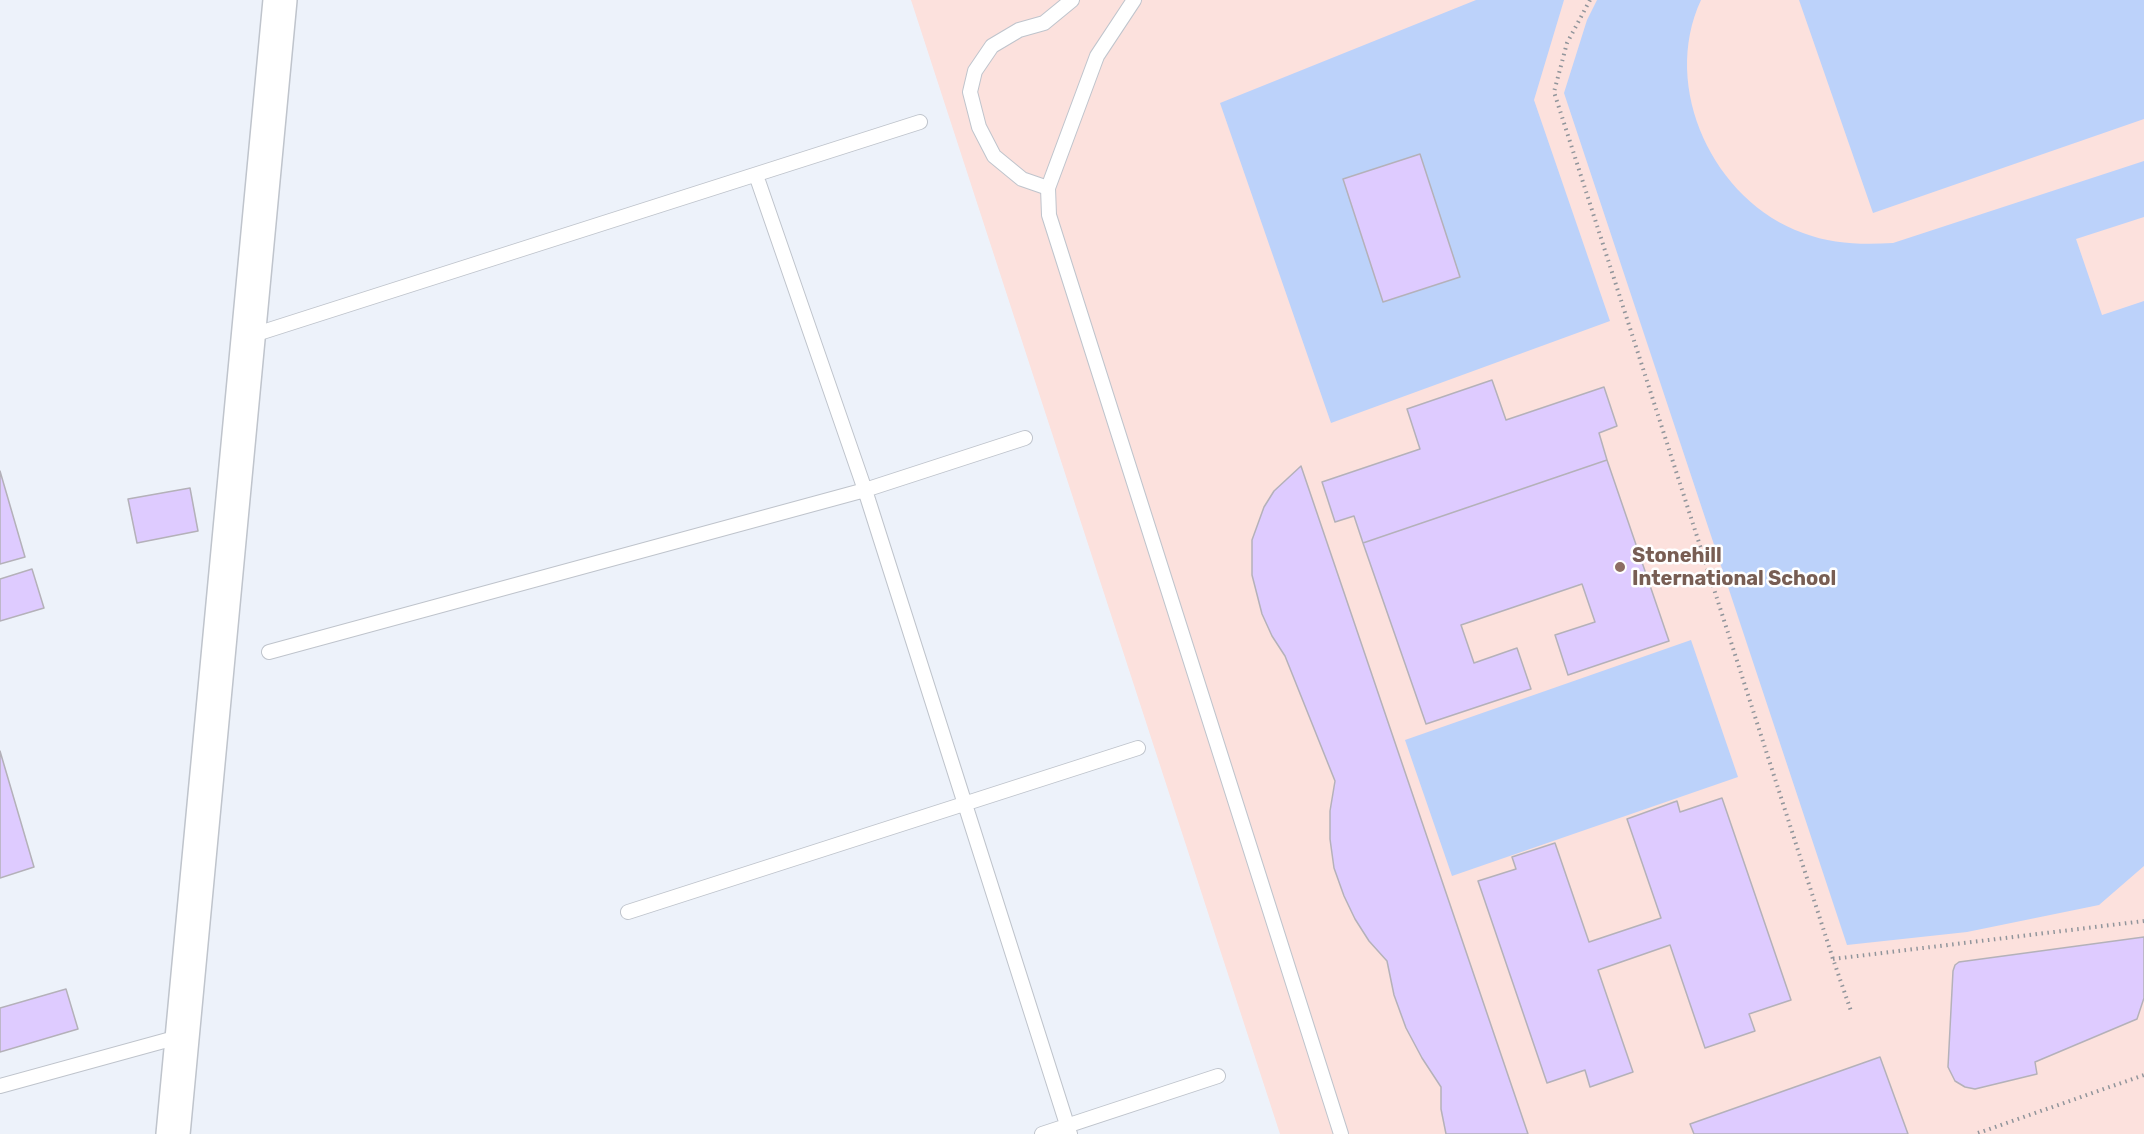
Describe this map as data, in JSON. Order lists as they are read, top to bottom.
{
  "places": ["Stonehill International School"]
}
